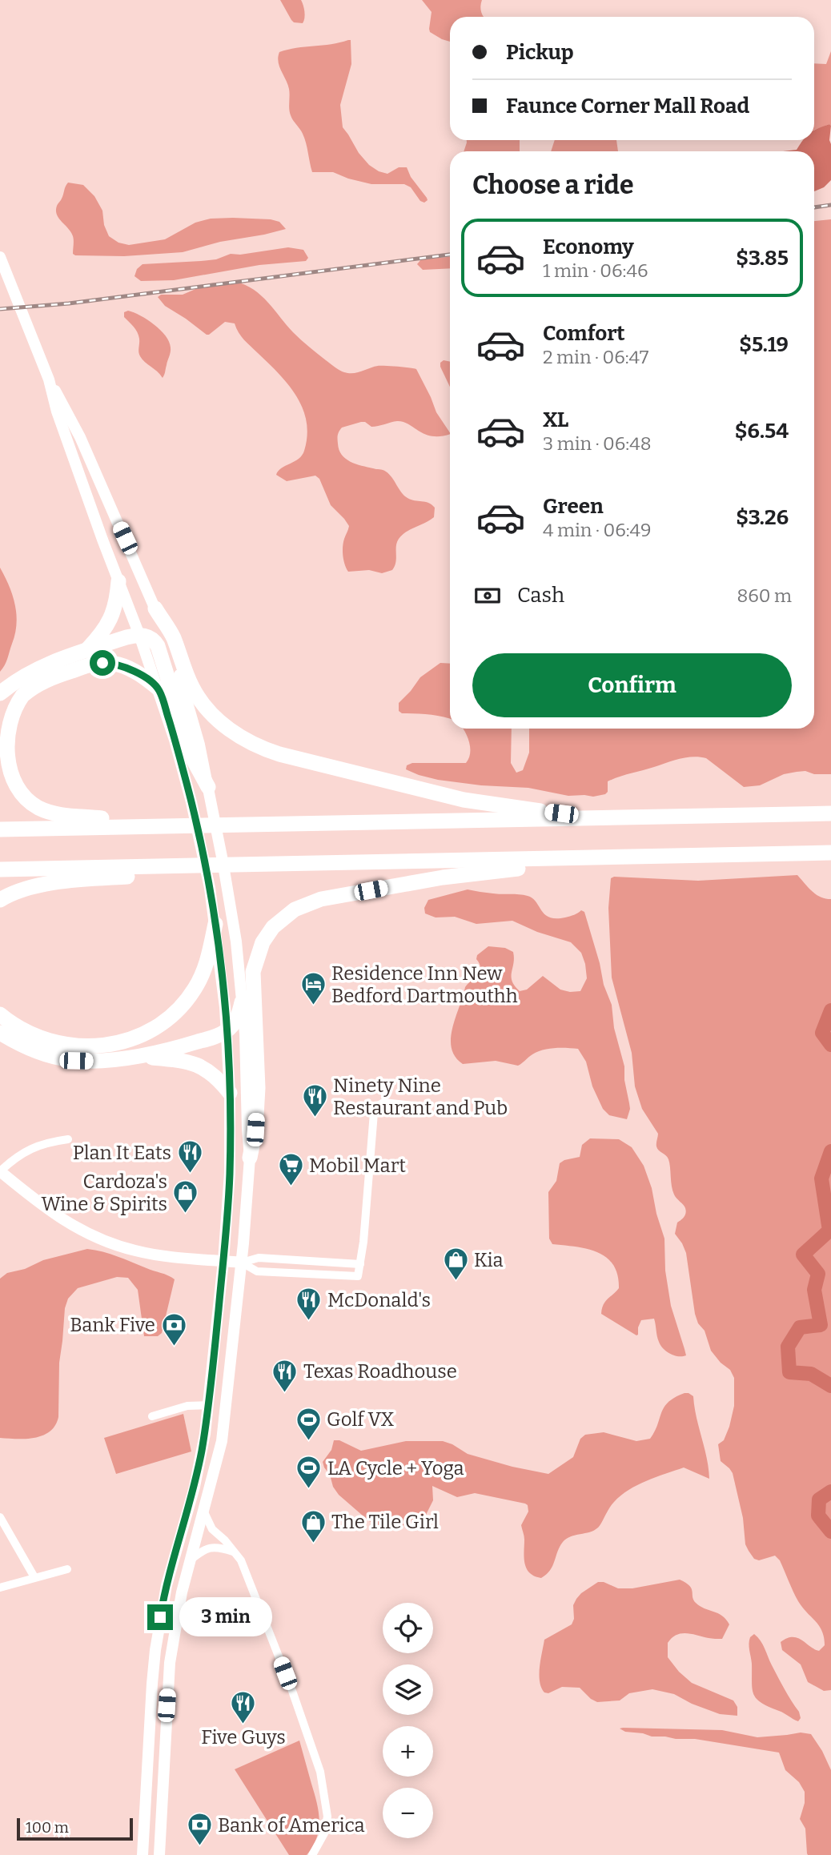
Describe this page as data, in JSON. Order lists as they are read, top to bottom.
{
  "places": {
    "hotel": ["Residence Inn New Bedford Dartmouthh"],
    "restaurant": [
      "Ninety Nine Restaurant and Pub",
      "Plan It Eats",
      "McDonald's",
      "Texas Roadhouse",
      "Five Guys"
    ],
    "supermarket": ["Mobil Mart"],
    "shop": ["Cardoza's Wine & Spirits", "Kia", "The Tile Girl"],
    "bank": ["Bank Five", "Bank of America"],
    "sports": ["Golf VX", "LA Cycle + Yoga"]
  },
  "scale_bar": "100 m",
  "page": {
    "banner": ["Pickup", "Faunce Corner Mall Road"],
    "heading": "Choose a ride",
    "list": [
      {
        "name": "Economy",
        "note": "1 min · 06:46",
        "value": "$3.85"
      },
      {
        "name": "Comfort",
        "note": "2 min · 06:47",
        "value": "$5.19"
      },
      {
        "name": "XL",
        "note": "3 min · 06:48",
        "value": "$6.54"
      },
      {
        "name": "Green",
        "note": "4 min · 06:49",
        "value": "$3.26"
      }
    ],
    "pay": ["Cash", "860 m"],
    "buttons": "Confirm",
    "bubble": "3 min",
    "map_buttons": ["+", "−"],
    "scale": "100 m"
  }
}
